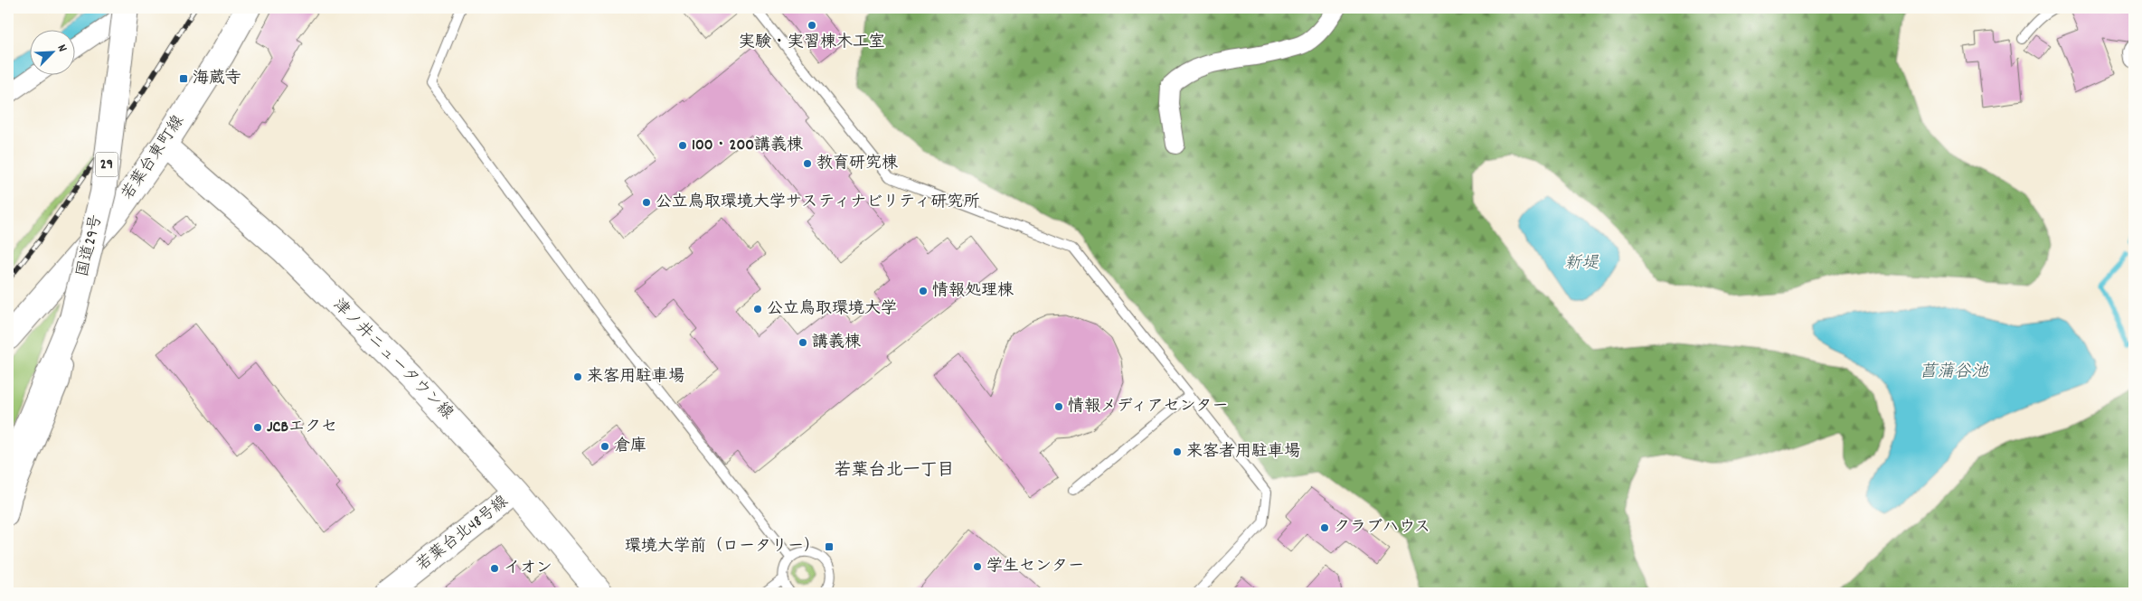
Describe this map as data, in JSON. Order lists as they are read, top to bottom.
{
  "streets": {
    "main road": [
      "若葉台東町線",
      "29",
      "国道29号",
      "津ノ井ニュータウン線",
      "若葉台北48号線"
    ]
  },
  "crossings": [
    ["若葉台東町線", "津ノ井ニュータウン線"],
    ["津ノ井ニュータウン線", "若葉台北48号線"]
  ],
  "districts": ["若葉台北一丁目"],
  "water": ["新堤", "菖蒲谷池"],
  "places": {
    "other": [
      "実験・実習棟木工室",
      "100・200講義棟",
      "教育研究棟",
      "公立鳥取環境大学サスティナビリティ研究所",
      "情報処理棟",
      "公立鳥取環境大学",
      "講義棟",
      "来客用駐車場",
      "情報メディアセンター",
      "JCBエクセ",
      "倉庫",
      "来客者用駐車場",
      "クラブハウス",
      "学生センター",
      "イオン"
    ],
    "transit": ["海蔵寺", "環境大学前（ロータリー）"]
  },
  "north": "top right"
}
